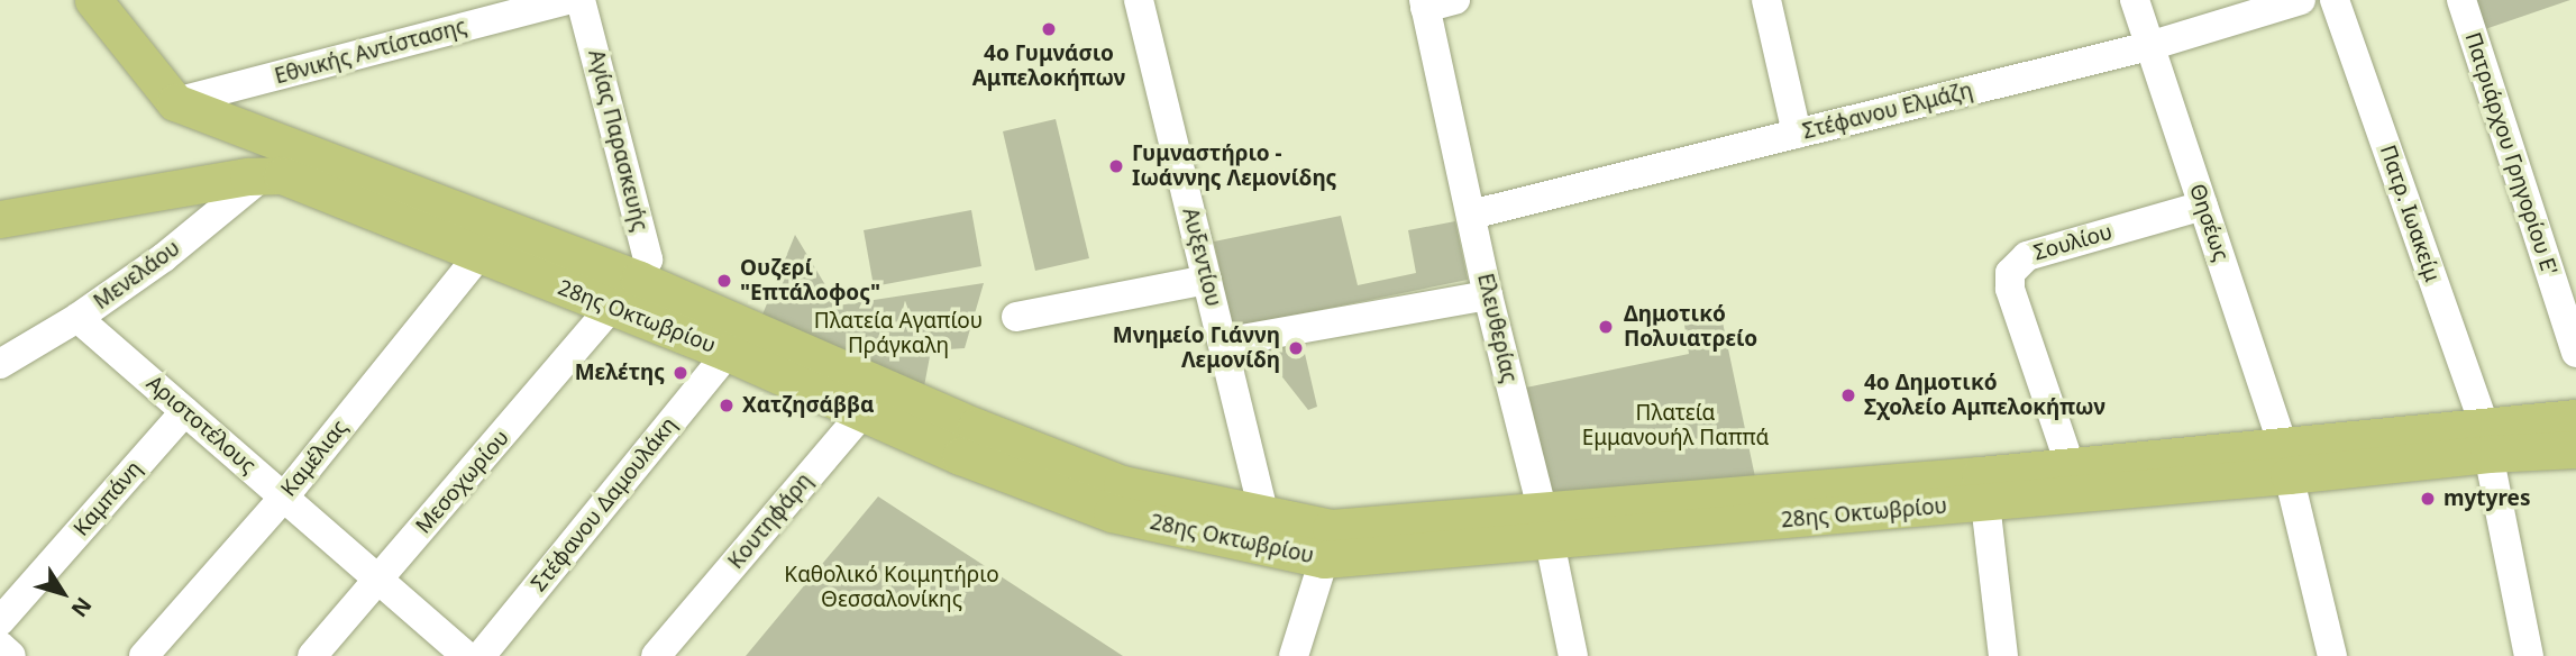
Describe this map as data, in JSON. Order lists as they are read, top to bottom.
{
  "streets": {
    "main road": ["28ης Οκτωβρίου"],
    "street": [
      "Εθνικής Αντίστασης",
      "Στέφανου Ελμάζη",
      "Αγίας Παρασκευής",
      "Πατριάρχου Γρηγορίου Ε'",
      "Πατρ. Ιωακείμ",
      "Θησέως",
      "Σουλίου",
      "Αυξεντίου",
      "Μενελάου",
      "Ελευθερίας",
      "Αριστοτέλους",
      "Καμέλιας",
      "Μεσοχωρίου",
      "Καμπάνη",
      "Στέφανου Δαμουλάκη",
      "Κουτηφάρη"
    ]
  },
  "crossings": [
    ["Εθνικής Αντίστασης", "28ης Οκτωβρίου"],
    ["Στέφανου Ελμάζη", "Θησέως"],
    ["Στέφανου Ελμάζη", "Ελευθερίας"],
    ["Αγίας Παρασκευής", "28ης Οκτωβρίου"],
    ["Πατρ. Ιωακείμ", "28ης Οκτωβρίου"],
    ["Θησέως", "Σουλίου"],
    ["Θησέως", "28ης Οκτωβρίου"],
    ["Σουλίου", "28ης Οκτωβρίου"],
    ["Αυξεντίου", "28ης Οκτωβρίου"],
    ["Μενελάου", "28ης Οκτωβρίου"],
    ["Μενελάου", "Αριστοτέλους"],
    ["28ης Οκτωβρίου", "Ελευθερίας"],
    ["28ης Οκτωβρίου", "Καμέλιας"],
    ["28ης Οκτωβρίου", "Μεσοχωρίου"],
    ["28ης Οκτωβρίου", "Στέφανου Δαμουλάκη"],
    ["28ης Οκτωβρίου", "Κουτηφάρη"],
    ["Αριστοτέλους", "Καμέλιας"],
    ["Αριστοτέλους", "Μεσοχωρίου"],
    ["Αριστοτέλους", "Καμπάνη"]
  ],
  "parks": ["Πλατεία Αγαπίου Πράγκαλη", "Πλατεία Εμμανουήλ Παππά", "Καθολικό Κοιμητήριο Θεσσαλονίκης"],
  "places": [
    "4ο Γυμνάσιο Αμπελοκήπων",
    "Γυμναστήριο - Ιωάννης Λεμονίδης",
    "Ουζερί \"Επτάλοφος\"",
    "Δημοτικό Πολυιατρείο",
    "Μνημείο Γιάννη Λεμονίδη",
    "Μελέτης",
    "4ο Δημοτικό Σχολείο Αμπελοκήπων",
    "Χατζησάββα",
    "mytyres"
  ],
  "north": "bottom right"
}
